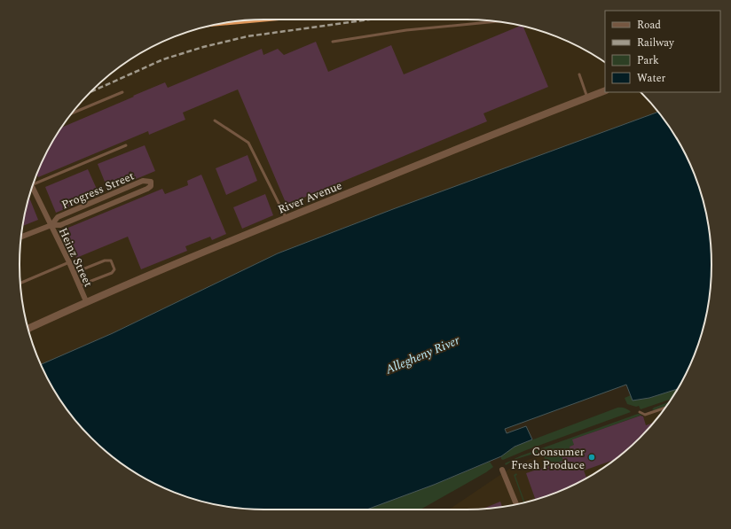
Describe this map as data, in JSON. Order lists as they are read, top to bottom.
{
  "streets": {
    "street": ["Progress Street", "River Avenue", "Heinz Street"]
  },
  "crossings": [
    ["Progress Street", "Heinz Street"],
    ["River Avenue", "Heinz Street"]
  ],
  "water": ["Allegheny River"],
  "places": ["Consumer Fresh Produce"],
  "legend": [
    "Road",
    "Railway",
    "Park",
    "Water"
  ]
}
